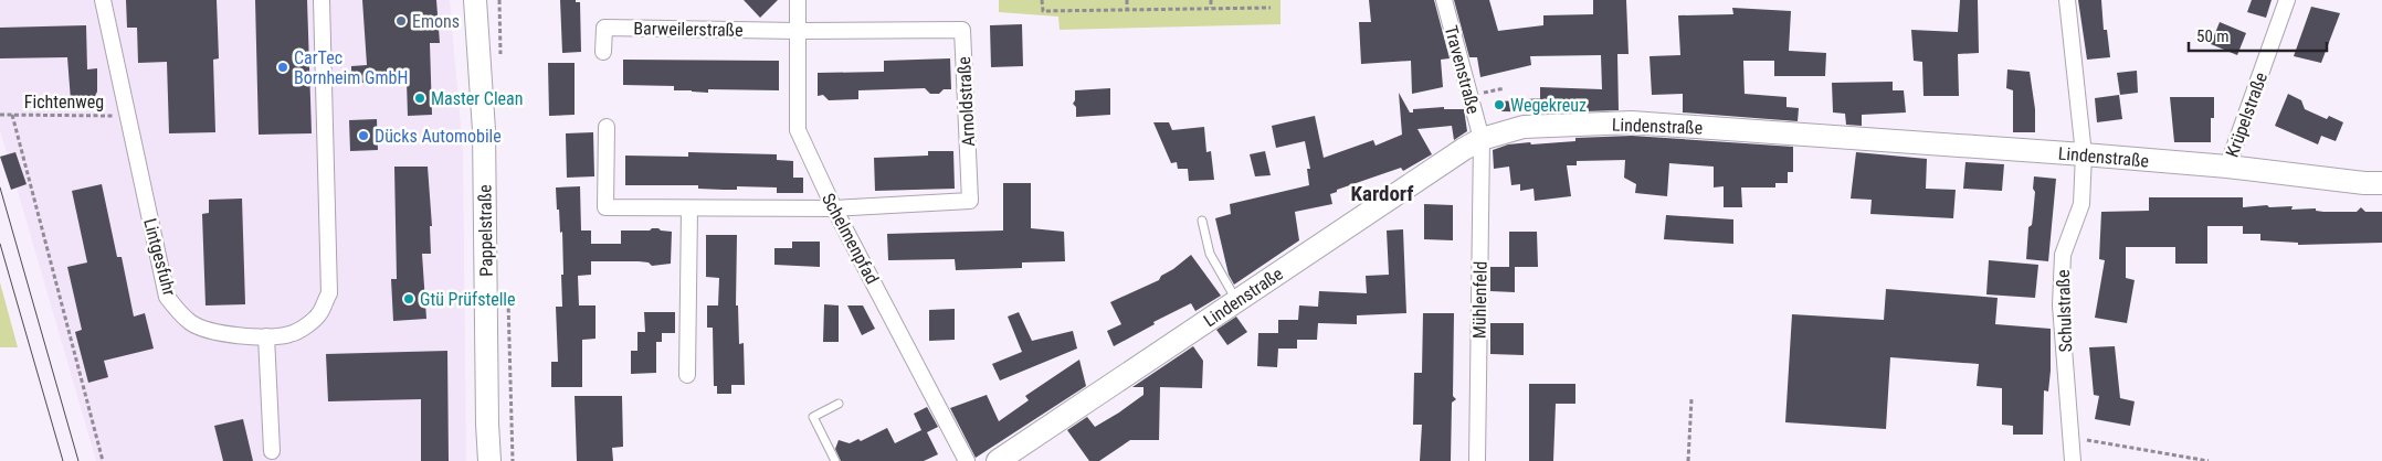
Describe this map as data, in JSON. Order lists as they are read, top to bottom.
{
  "streets": {
    "street": [
      "Barweilerstraße",
      "Travenstraße",
      "Arnoldstraße",
      "Krüpelstraße",
      "Lindenstraße",
      "Pappelstraße",
      "Schelmenpfad",
      "Lintgesfuhr",
      "Mühlenfeld",
      "Schulstraße"
    ],
    "path": ["Fichtenweg"]
  },
  "crossings": [
    ["Barweilerstraße", "Arnoldstraße"],
    ["Barweilerstraße", "Schelmenpfad"],
    ["Travenstraße", "Lindenstraße"],
    ["Travenstraße", "Mühlenfeld"],
    ["Fichtenweg", "Lintgesfuhr"],
    ["Arnoldstraße", "Schelmenpfad"],
    ["Krüpelstraße", "Lindenstraße"],
    ["Lindenstraße", "Mühlenfeld"],
    ["Lindenstraße", "Schulstraße"]
  ],
  "districts": ["Kardorf"],
  "places": [
    "Emons",
    "CarTec Bornheim GmbH",
    "Master Clean",
    "Wegekreuz",
    "Dücks Automobile",
    "Gtü Prüfstelle"
  ],
  "scale_bar": "50 m"
}
